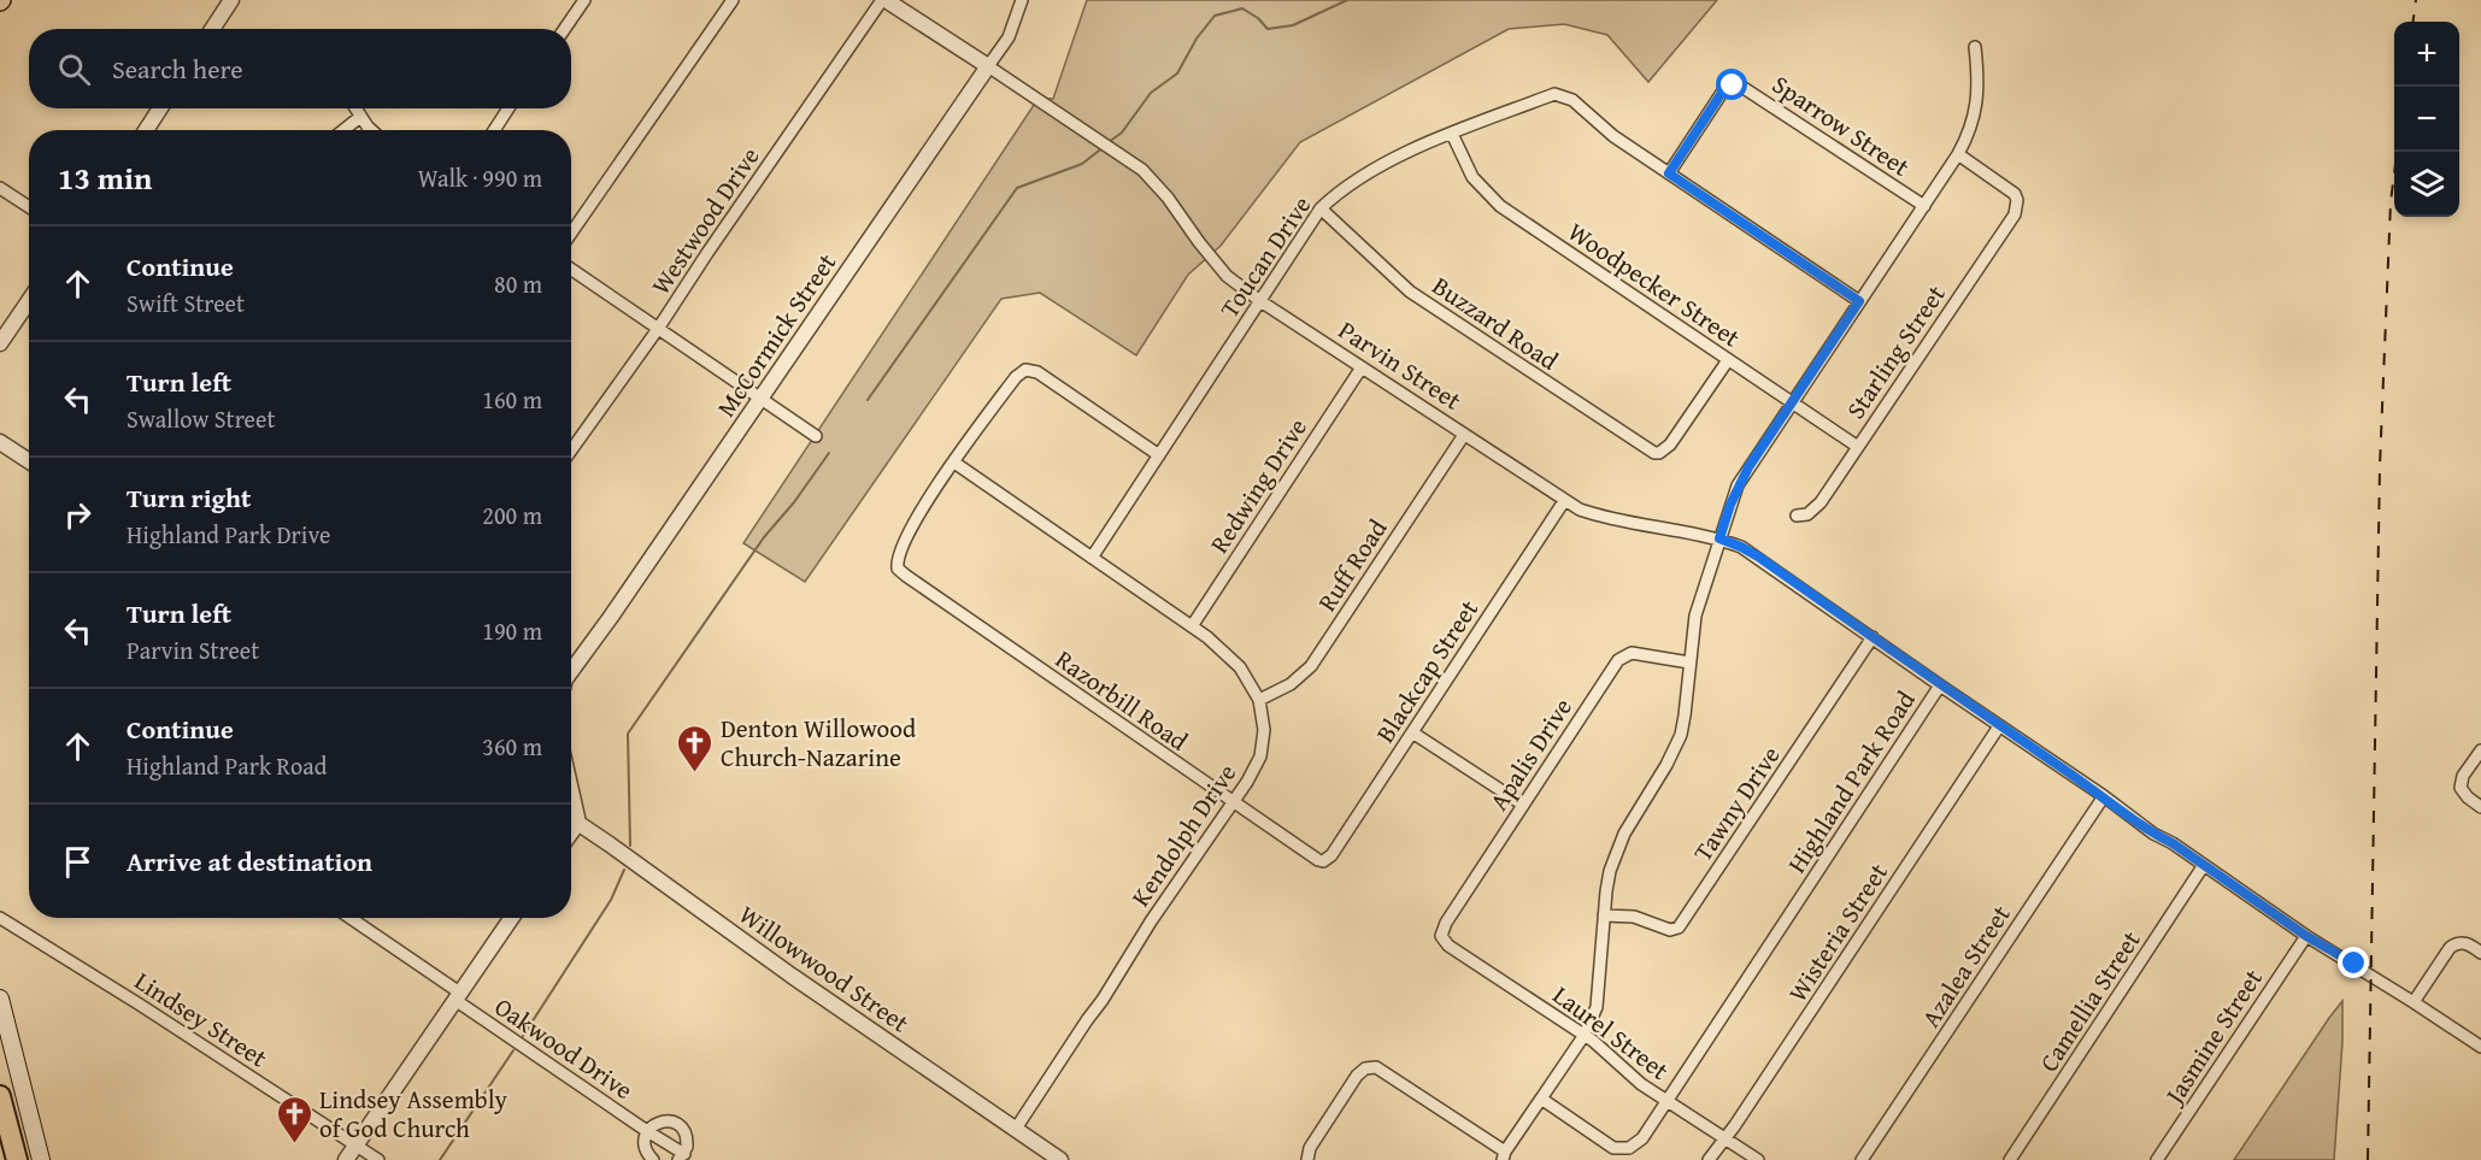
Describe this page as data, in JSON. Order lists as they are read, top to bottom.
{
  "streets": {
    "street": [
      "Sparrow Street",
      "Westwood Drive",
      "Toucan Drive",
      "Woodpecker Street",
      "Buzzard Road",
      "McCormick Street",
      "Starling Street",
      "Parvin Street",
      "Redwing Drive",
      "Ruff Road",
      "Blackcap Street",
      "Razorbill Road",
      "Apalis Drive",
      "Highland Park Road",
      "Tawny Drive",
      "Kendolph Drive",
      "Wisteria Street",
      "Azalea Street",
      "Willowwood Street",
      "Camellia Street",
      "Lindsey Street",
      "Laurel Street",
      "Jasmine Street",
      "Oakwood Drive"
    ]
  },
  "crossings": [
    ["Sparrow Street", "Toucan Drive"],
    ["Westwood Drive", "Parvin Street"],
    ["Toucan Drive", "Woodpecker Street"],
    ["Toucan Drive", "Buzzard Road"],
    ["Toucan Drive", "Parvin Street"],
    ["Toucan Drive", "Kendolph Drive"],
    ["Woodpecker Street", "Buzzard Road"],
    ["Woodpecker Street", "Starling Street"],
    ["McCormick Street", "Parvin Street"],
    ["Parvin Street", "Redwing Drive"],
    ["Parvin Street", "Ruff Road"],
    ["Parvin Street", "Blackcap Street"],
    ["Parvin Street", "Highland Park Road"],
    ["Parvin Street", "Tawny Drive"],
    ["Redwing Drive", "Kendolph Drive"],
    ["Ruff Road", "Kendolph Drive"],
    ["Blackcap Street", "Razorbill Road"],
    ["Razorbill Road", "Kendolph Drive"],
    ["Apalis Drive", "Laurel Street"],
    ["Highland Park Road", "Wisteria Street"],
    ["Highland Park Road", "Azalea Street"],
    ["Highland Park Road", "Camellia Street"],
    ["Highland Park Road", "Laurel Street"],
    ["Highland Park Road", "Jasmine Street"],
    ["Kendolph Drive", "Willowwood Street"],
    ["Wisteria Street", "Laurel Street"]
  ],
  "places": {
    "church": ["Denton Willowood Church-Nazarine", "Lindsey Assembly of God Church"]
  },
  "page": {
    "map_buttons": ["+", "−"],
    "search": "Search here",
    "heading": ["13 min", "Walk · 990 m"],
    "list": [
      ["Continue", "Swift Street", "80 m"],
      ["Turn left", "Swallow Street", "160 m"],
      ["Turn right", "Highland Park Drive", "200 m"],
      ["Turn left", "Parvin Street", "190 m"],
      ["Continue", "Highland Park Road", "360 m"],
      "Arrive at destination"
    ]
  }
}
